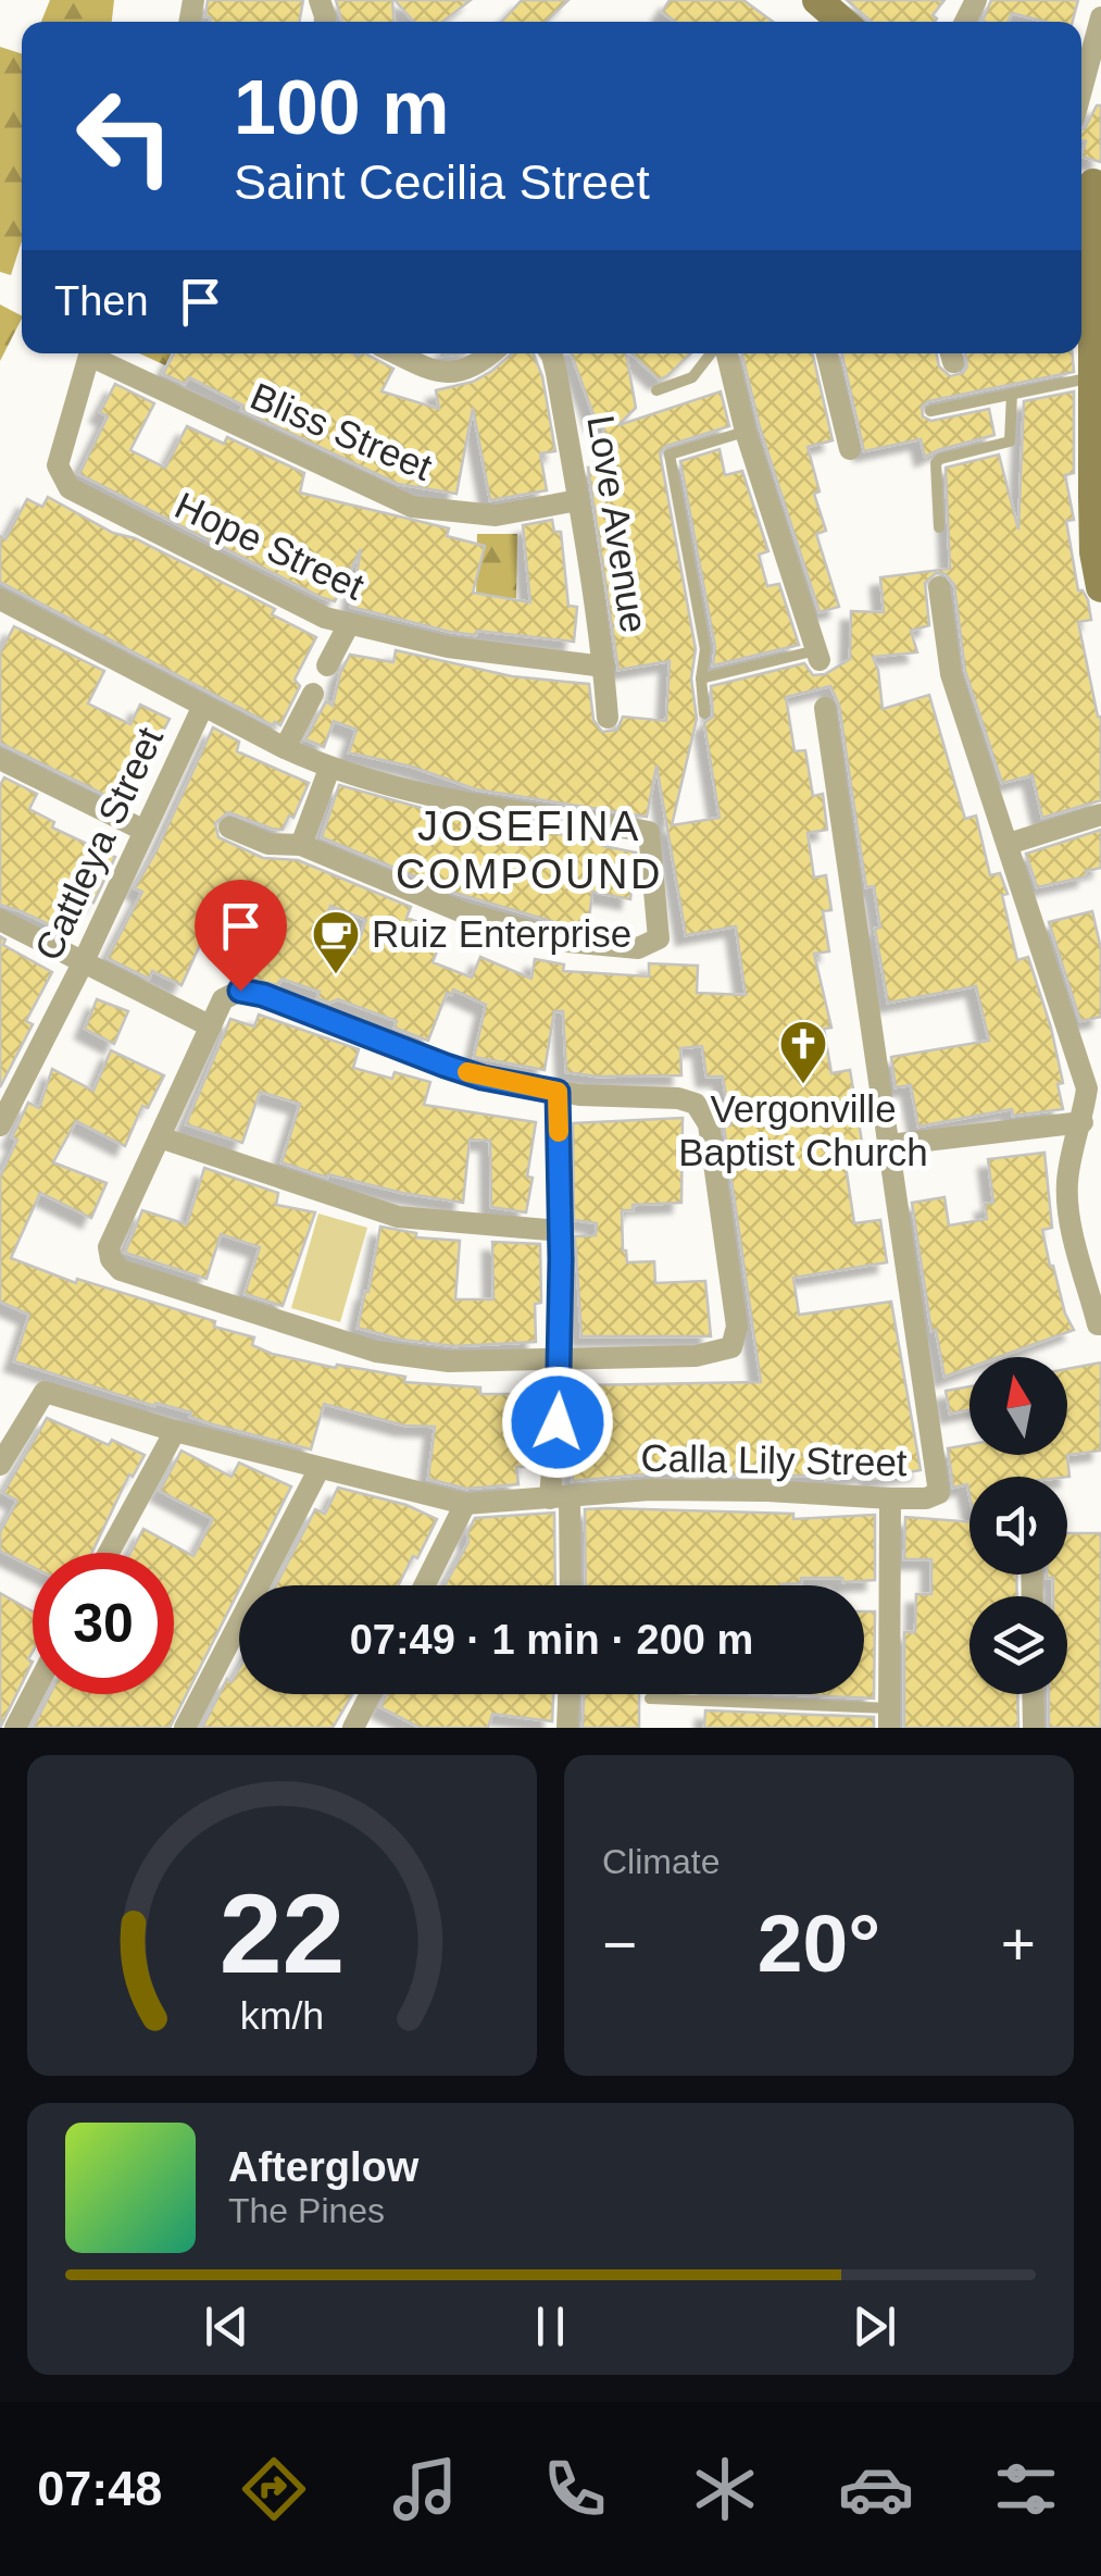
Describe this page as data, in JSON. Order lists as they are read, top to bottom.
{
  "streets": {
    "street": [
      "Bliss Street",
      "Love Avenue",
      "Hope Street",
      "Cattleya Street",
      "Calla Lily Street"
    ]
  },
  "crossings": [
    ["Bliss Street", "Love Avenue"],
    ["Bliss Street", "Hope Street"],
    ["Love Avenue", "Hope Street"]
  ],
  "districts": ["JOSEFINA COMPOUND"],
  "places": {
    "cafe": ["Ruiz Enterprise"],
    "church": ["Vergonville Baptist Church"]
  },
  "north": "top",
  "page": {
    "turn": ["100 m", "Saint Cecilia Street"],
    "then": "Then",
    "limit": "30",
    "trip": "07:49 · 1 min · 200 m",
    "tile": "Climate",
    "heat": ["−", "20°", "+"],
    "song": ["Afterglow", "The Pines"],
    "tabs": "07:48",
    "gauge": ["22", "km/h"]
  }
}
